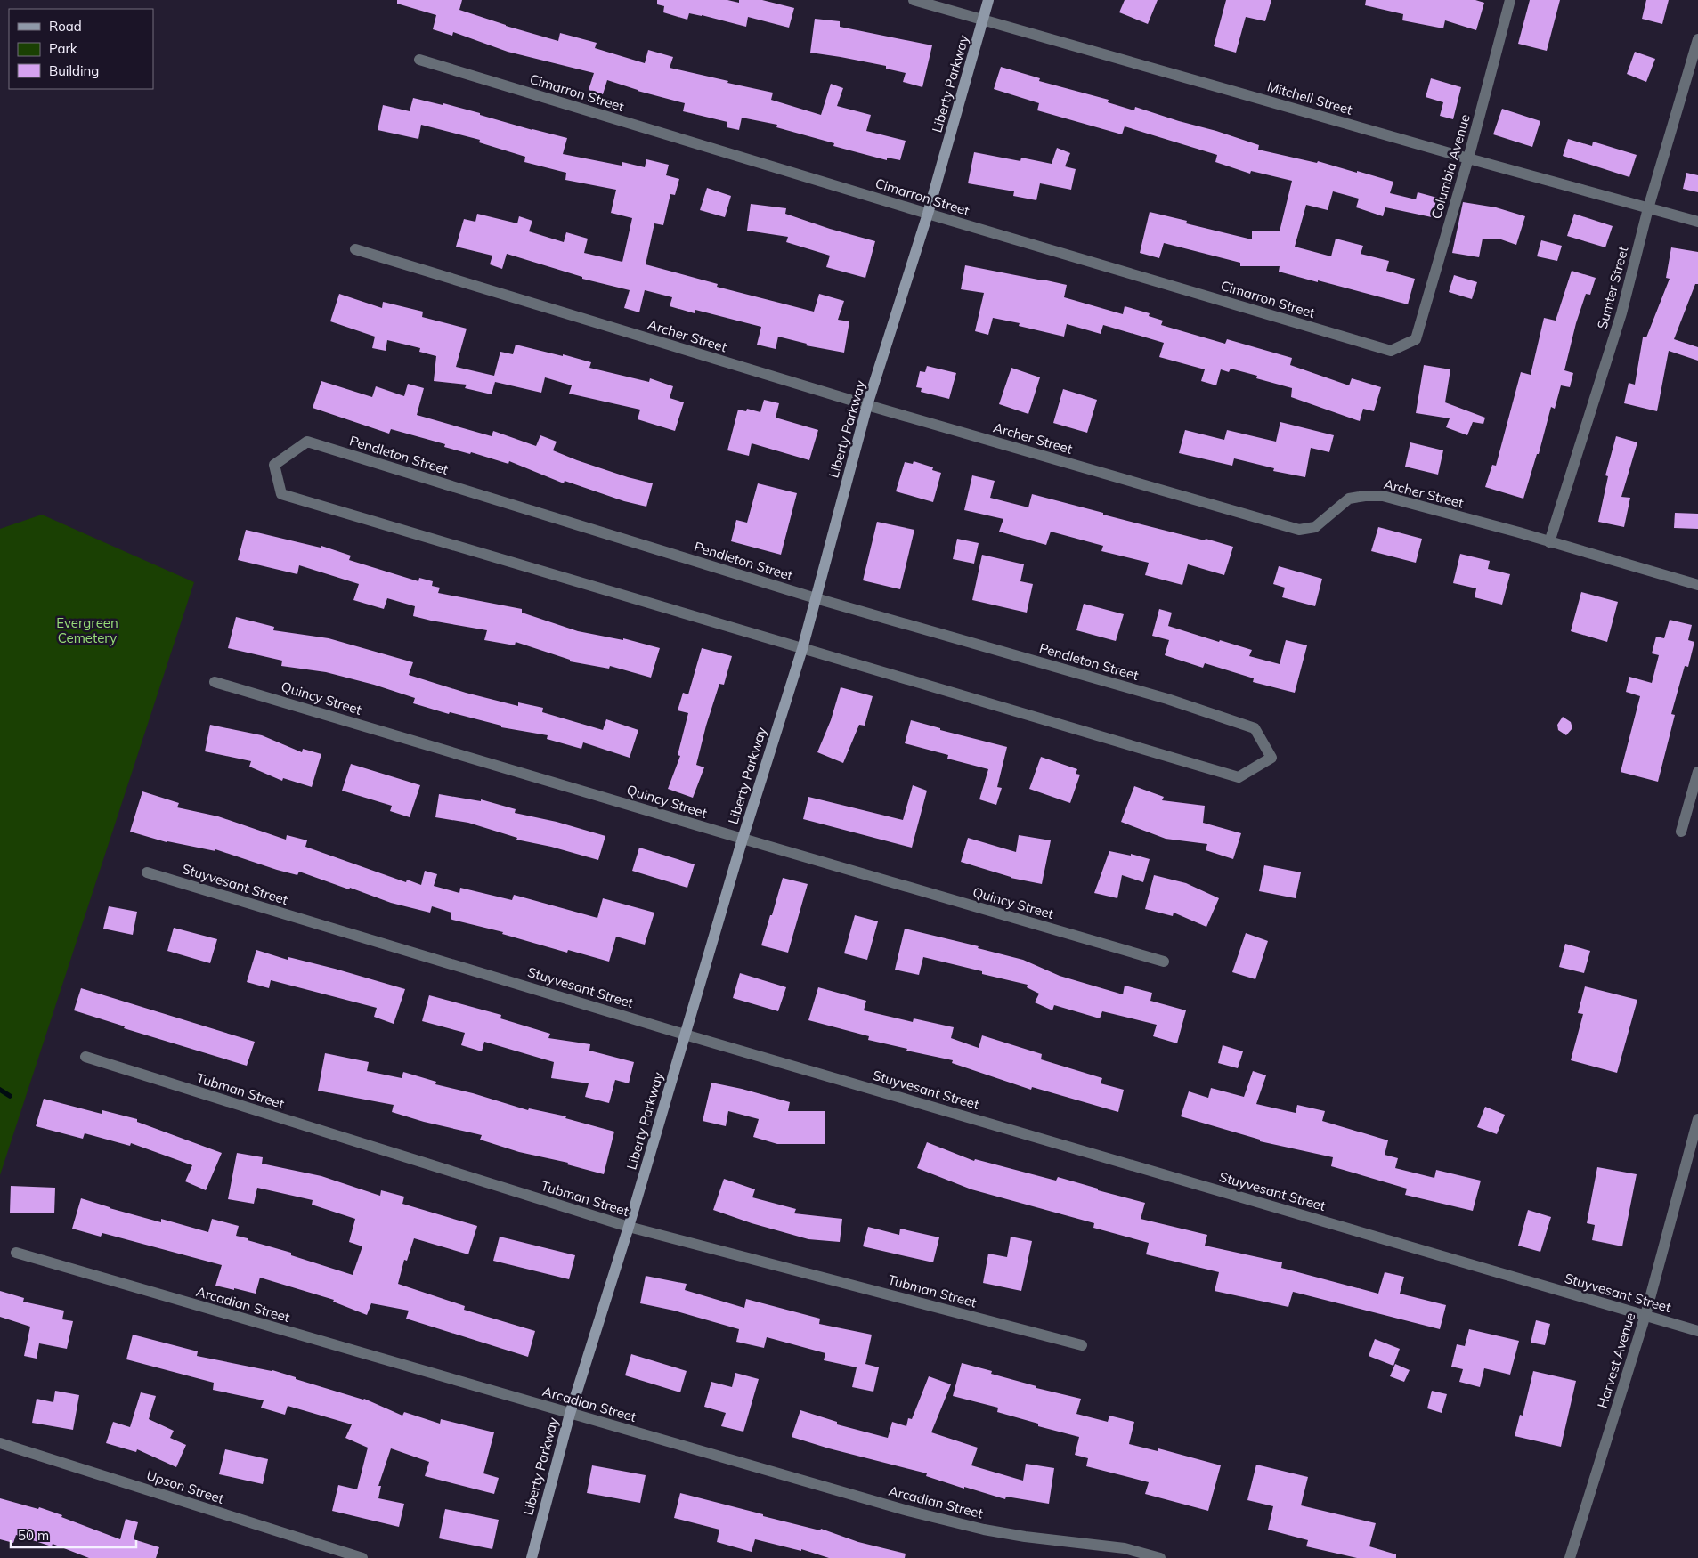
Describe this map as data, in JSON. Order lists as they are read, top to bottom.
{
  "streets": {
    "street": [
      "Liberty Parkway",
      "Cimarron Street",
      "Mitchell Street",
      "Columbia Avenue",
      "Sumter Street",
      "Archer Street",
      "Pendleton Street",
      "Quincy Street",
      "Stuyvesant Street",
      "Tubman Street",
      "Arcadian Street",
      "Harvest Avenue",
      "Upson Street"
    ]
  },
  "crossings": [
    ["Liberty Parkway", "Cimarron Street"],
    ["Liberty Parkway", "Mitchell Street"],
    ["Liberty Parkway", "Archer Street"],
    ["Liberty Parkway", "Pendleton Street"],
    ["Liberty Parkway", "Quincy Street"],
    ["Liberty Parkway", "Stuyvesant Street"],
    ["Liberty Parkway", "Tubman Street"],
    ["Liberty Parkway", "Arcadian Street"],
    ["Cimarron Street", "Columbia Avenue"],
    ["Mitchell Street", "Columbia Avenue"],
    ["Mitchell Street", "Sumter Street"],
    ["Sumter Street", "Archer Street"],
    ["Stuyvesant Street", "Harvest Avenue"]
  ],
  "parks": ["Evergreen Cemetery"],
  "legend": ["Road", "Park", "Building"],
  "scale_bar": "50 m"
}
